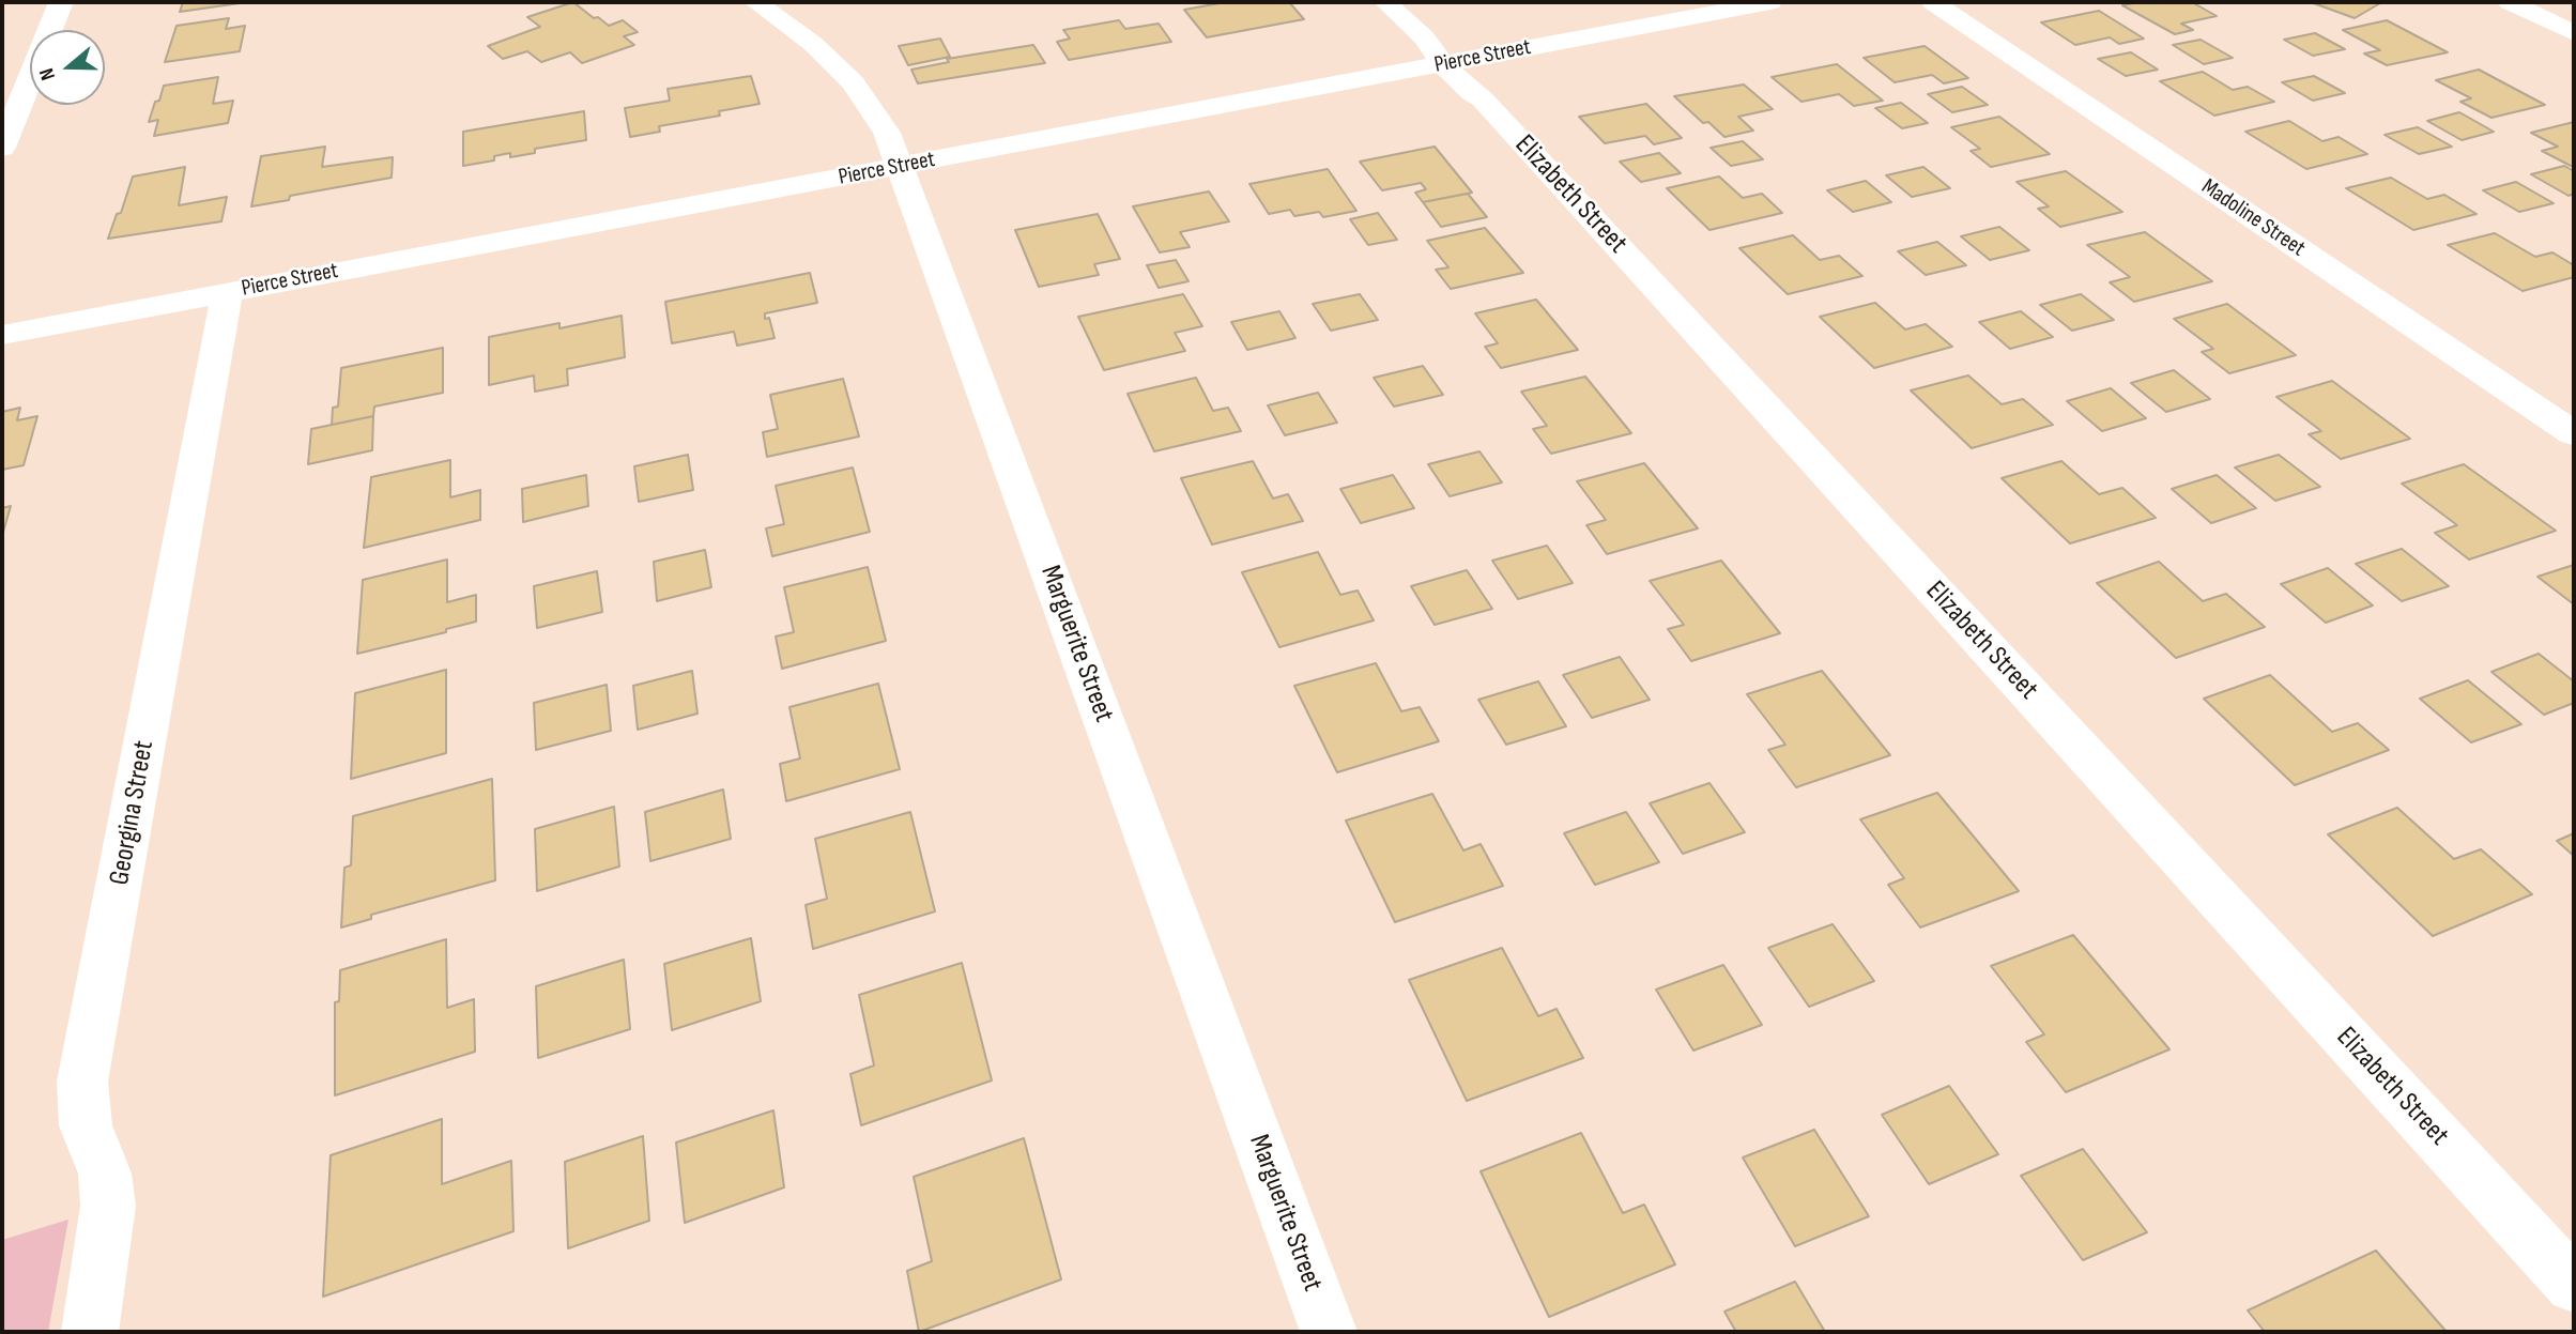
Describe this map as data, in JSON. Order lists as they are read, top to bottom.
{
  "streets": {
    "street": [
      "Pierce Street",
      "Elizabeth Street",
      "Madoline Street",
      "Marguerite Street",
      "Georgina Street"
    ]
  },
  "crossings": [
    ["Pierce Street", "Elizabeth Street"],
    ["Pierce Street", "Marguerite Street"],
    ["Pierce Street", "Georgina Street"]
  ],
  "north": "left"
}
